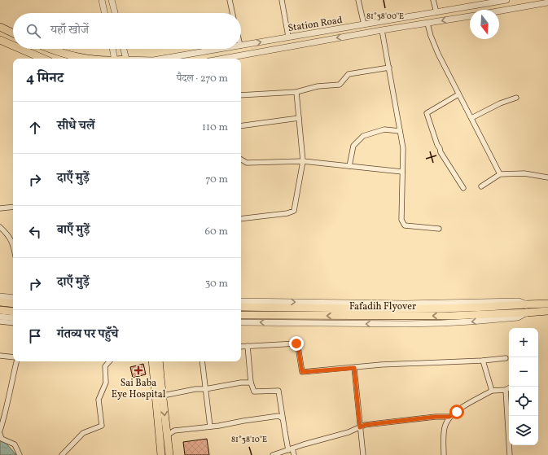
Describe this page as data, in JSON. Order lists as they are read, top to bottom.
{
  "streets": {
    "main road": ["Fafadih Flyover"],
    "street": ["Station Road"]
  },
  "places": {
    "health": ["Sai Baba Eye Hospital"]
  },
  "north": "bottom",
  "page": {
    "search": "यहाँ खोजें",
    "heading": ["4 मिनट", "पैदल · 270 m"],
    "list": [
      ["सीधे चलें", "110 m"],
      ["दाएँ मुड़ें", "70 m"],
      ["बाएँ मुड़ें", "60 m"],
      ["दाएँ मुड़ें", "30 m"],
      "गंतव्य पर पहुँचे"
    ],
    "map_buttons": ["+", "−"]
  },
  "coordinates": ["81°38'00\"E", "81°38'10\"E"]
}
